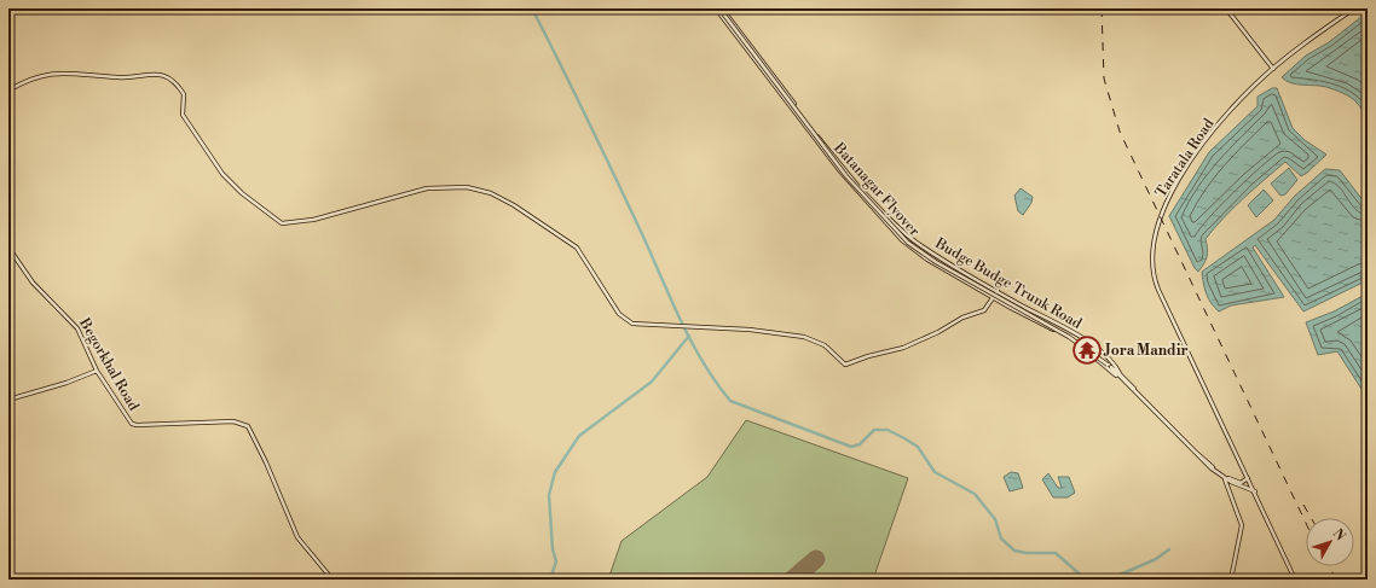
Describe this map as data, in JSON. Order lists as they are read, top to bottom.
{
  "streets": {
    "street": [
      "Taratala Road",
      "Batanagar Flyover",
      "Budge Budge Trunk Road",
      "Begorkhal Road"
    ]
  },
  "crossings": [
    ["Batanagar Flyover", "Budge Budge Trunk Road"]
  ],
  "places": {
    "temple": ["Jora Mandir"]
  },
  "north": "top right"
}
